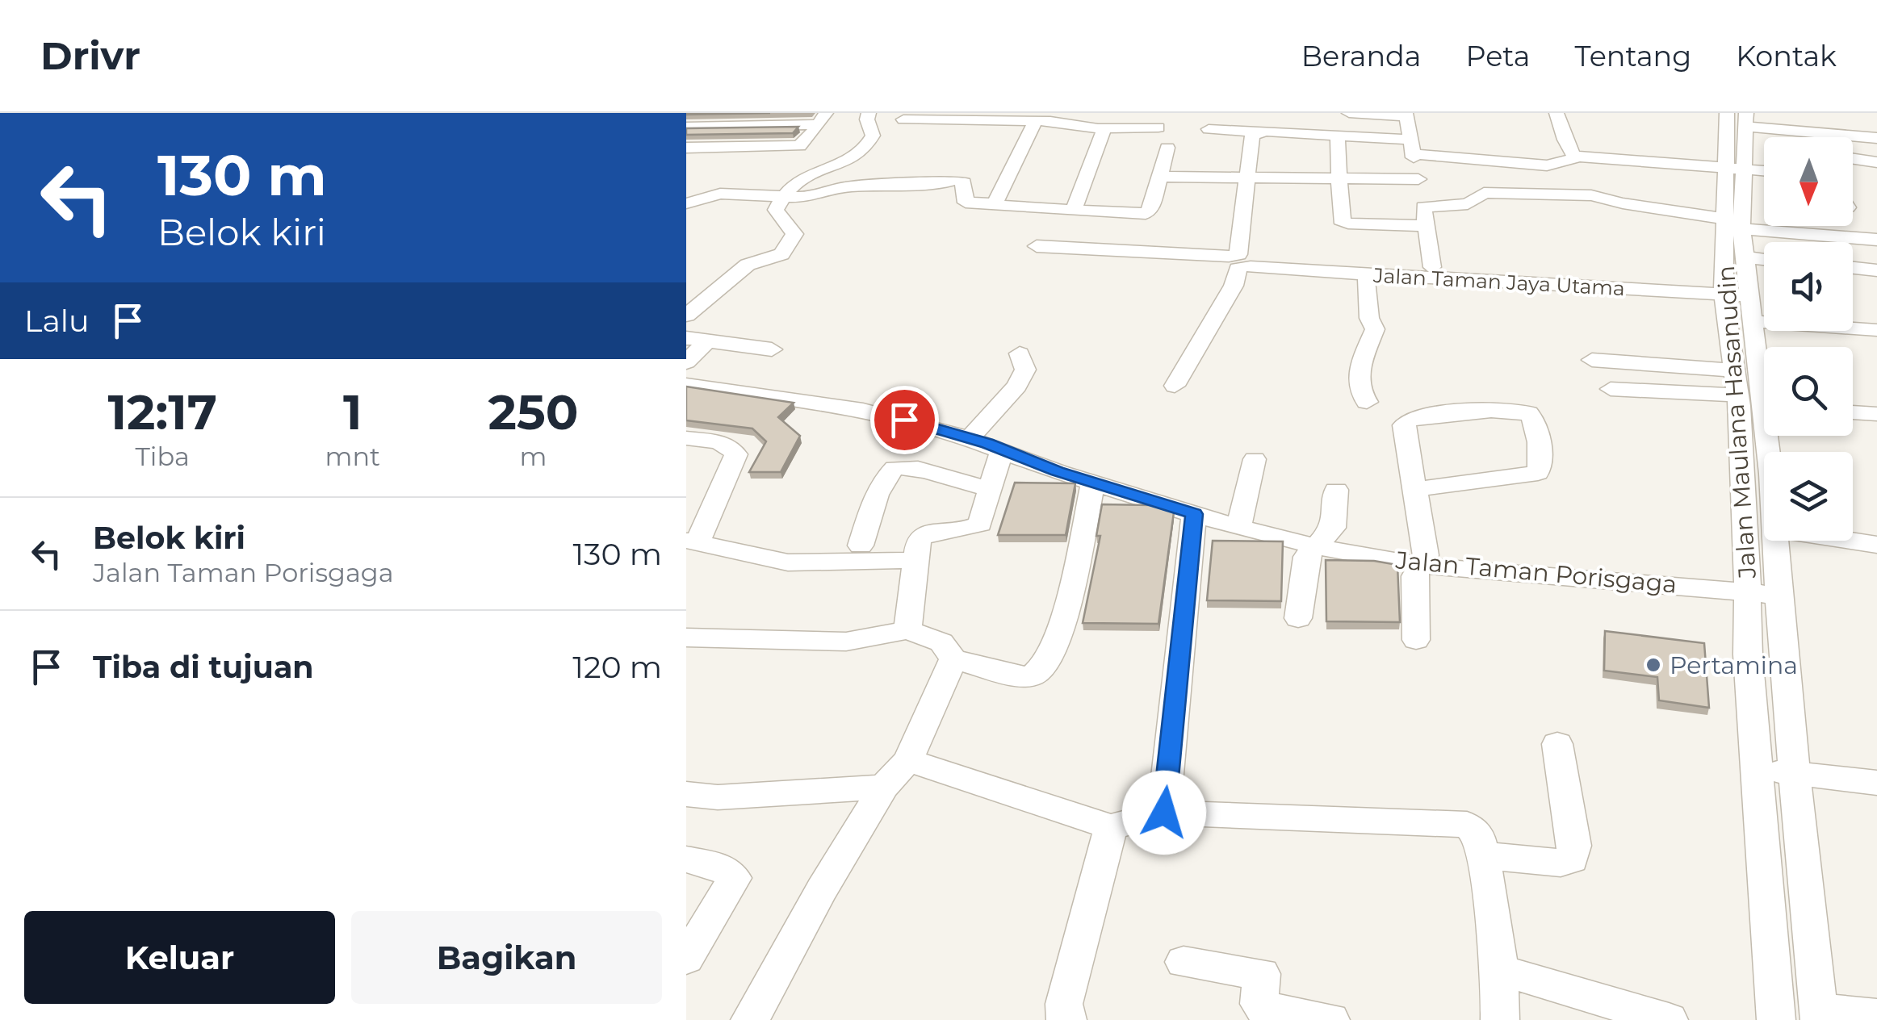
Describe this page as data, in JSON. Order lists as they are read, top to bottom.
{
  "streets": {
    "street": ["Jalan Taman Jaya Utama", "Jalan Maulana Hasanudin", "Jalan Taman Porisgaga"]
  },
  "crossings": [
    ["Jalan Taman Jaya Utama", "Jalan Maulana Hasanudin"],
    ["Jalan Maulana Hasanudin", "Jalan Taman Porisgaga"]
  ],
  "places": ["Pertamina"],
  "north": "bottom",
  "page": {
    "header": "Drivr",
    "nav": [
      "Beranda",
      "Peta",
      "Tentang",
      "Kontak"
    ],
    "turn": ["130 m", "Belok kiri"],
    "then": "Lalu",
    "eta": [
      "12:17",
      "Tiba",
      "1",
      "mnt",
      "250",
      "m"
    ],
    "list": [
      {
        "name": "Belok kiri",
        "note": "Jalan Taman Porisgaga",
        "value": "130 m"
      },
      {
        "name": "Tiba di tujuan",
        "value": "120 m"
      }
    ],
    "buttons": ["Keluar", "Bagikan"]
  }
}
